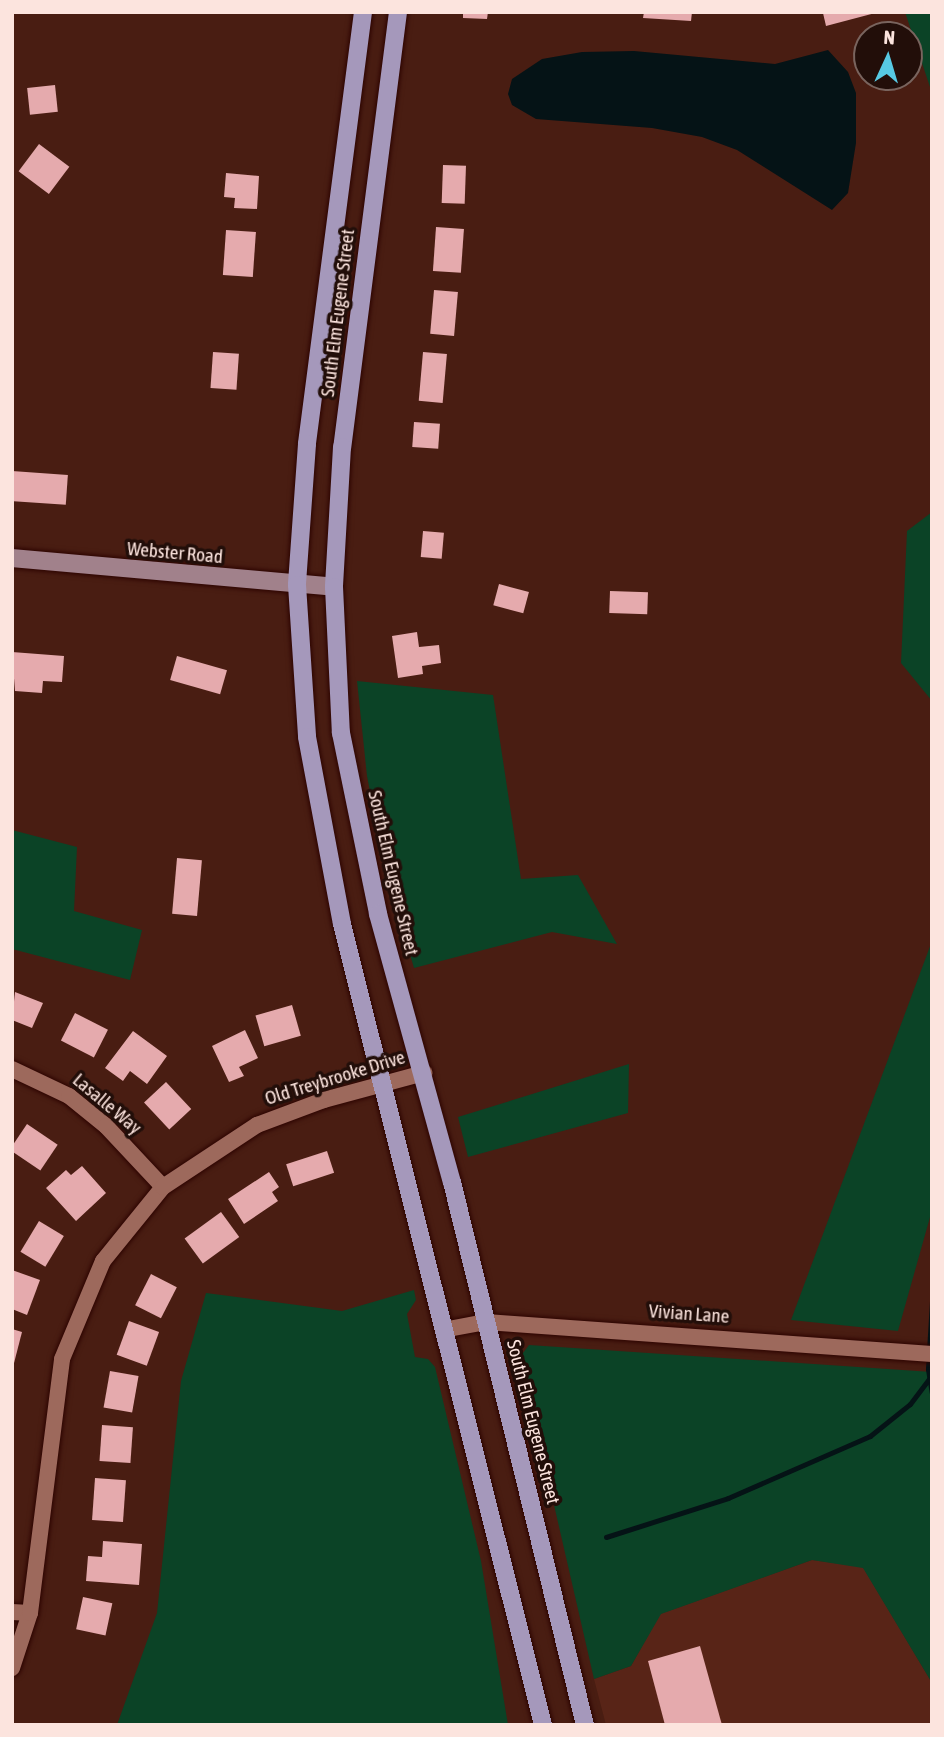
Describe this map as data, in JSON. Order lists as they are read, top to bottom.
{
  "streets": {
    "main road": ["South Elm Eugene Street"],
    "street": [
      "Webster Road",
      "Old Treybrooke Drive",
      "Lasalle Way",
      "Vivian Lane"
    ]
  },
  "crossings": [
    ["South Elm Eugene Street", "Webster Road"],
    ["South Elm Eugene Street", "Old Treybrooke Drive"],
    ["South Elm Eugene Street", "Vivian Lane"],
    ["Old Treybrooke Drive", "Lasalle Way"]
  ],
  "north": "top"
}
